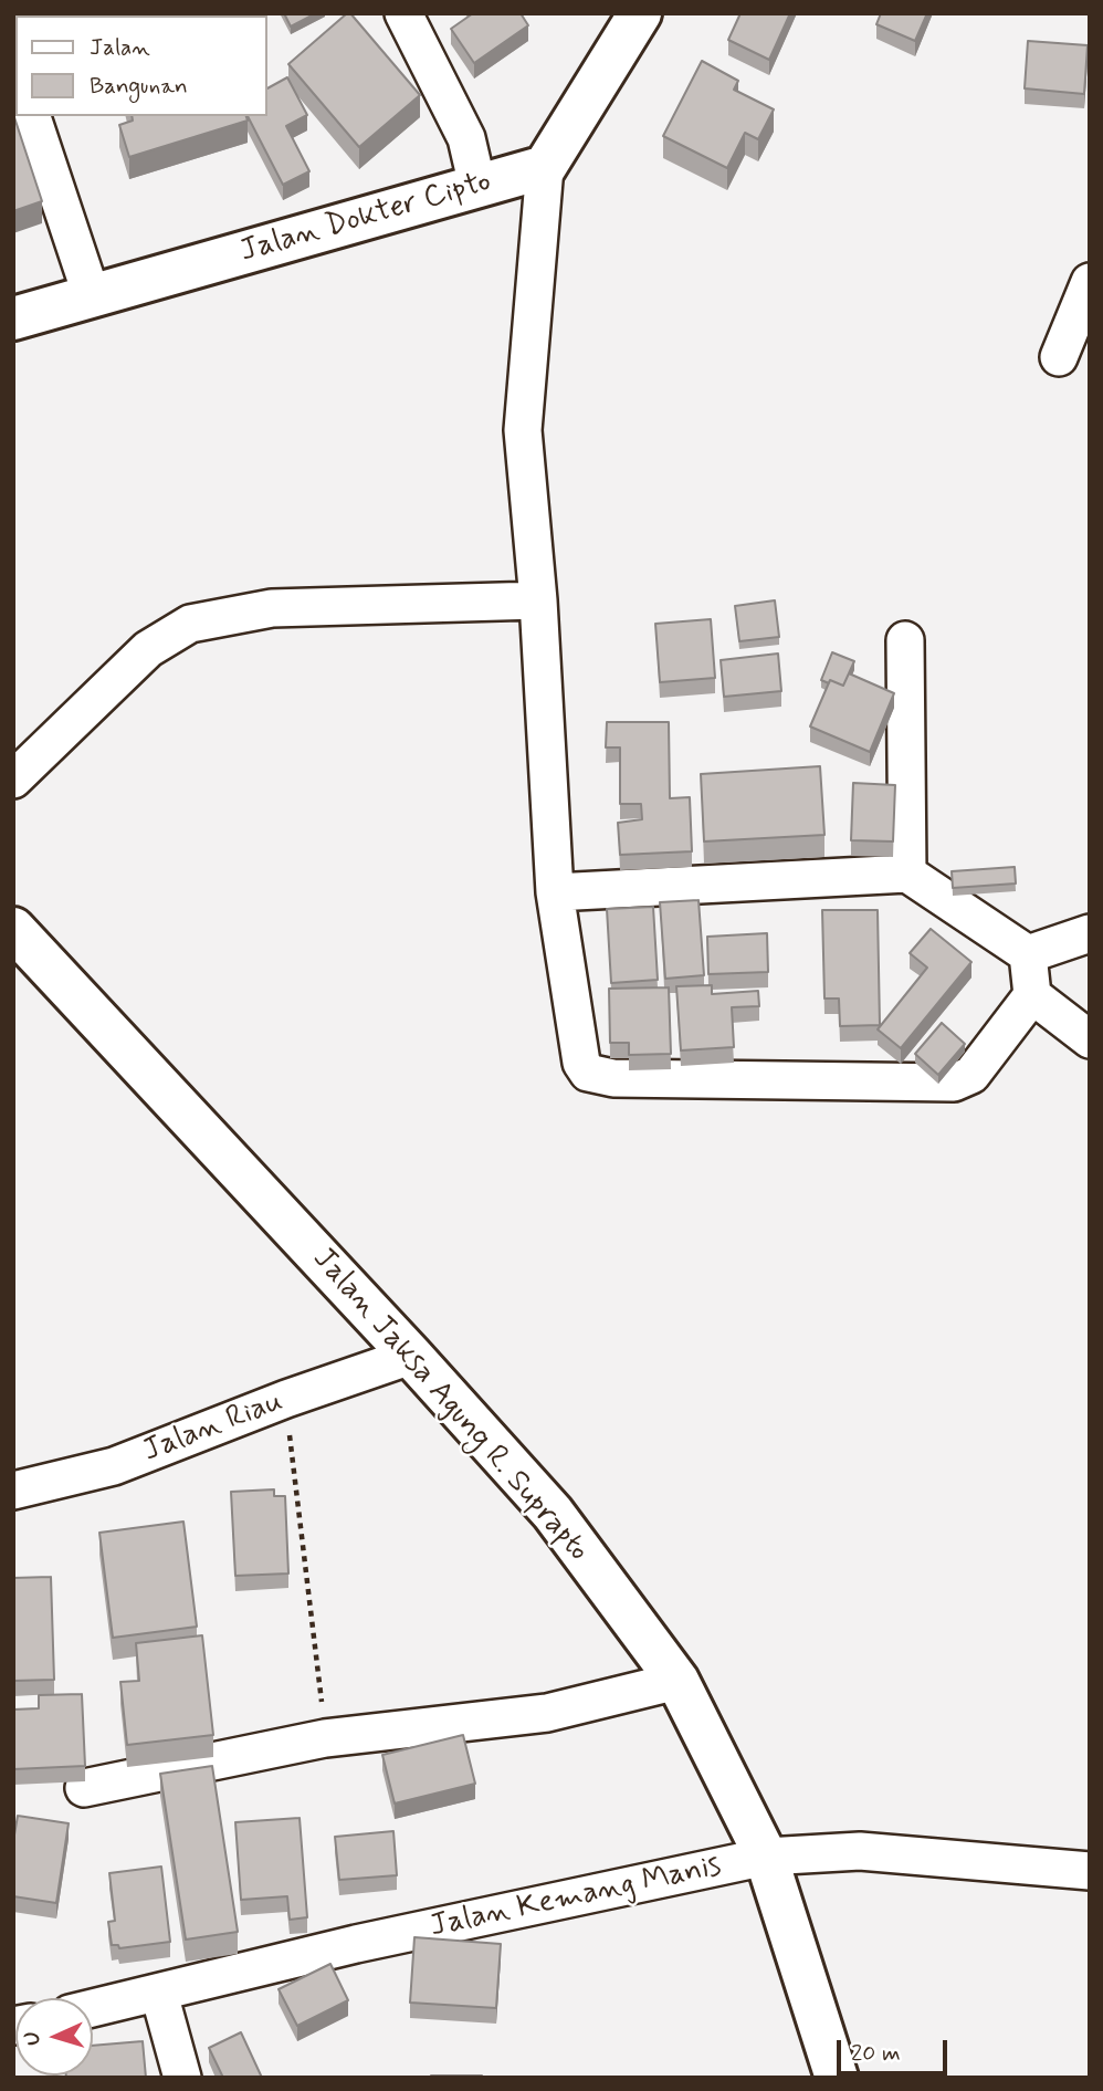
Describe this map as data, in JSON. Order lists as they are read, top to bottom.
{
  "streets": {
    "main road": ["Jalan Dokter Cipto", "Jalan Jaksa Agung R. Suprapto"],
    "street": ["Jalan Riau", "Jalan Kemang Manis"]
  },
  "crossings": [
    ["Jalan Jaksa Agung R. Suprapto", "Jalan Riau"],
    ["Jalan Jaksa Agung R. Suprapto", "Jalan Kemang Manis"]
  ],
  "legend": ["Jalan", "Bangunan"],
  "scale_bar": "20 m",
  "north": "left"
}
